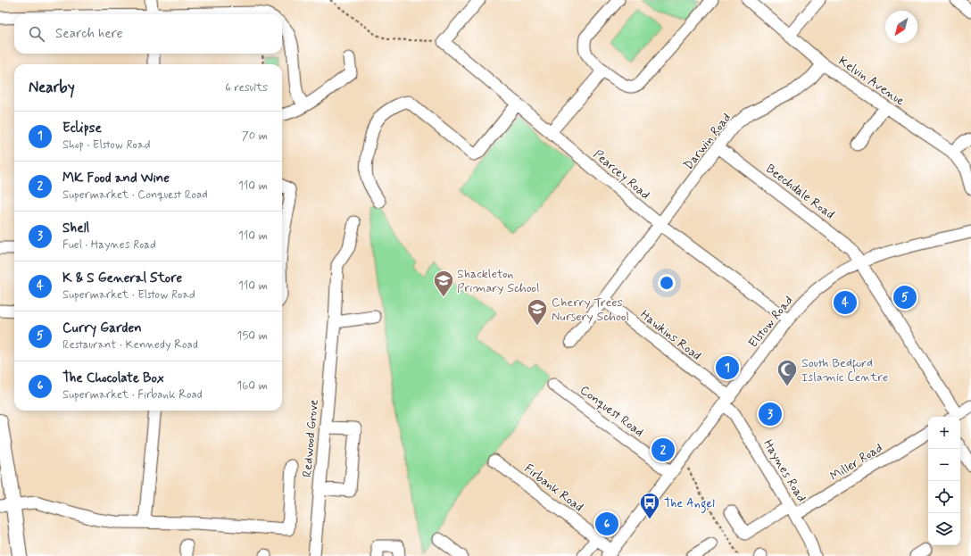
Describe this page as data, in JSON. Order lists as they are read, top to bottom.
{
  "streets": {
    "street": [
      "Kelvin Avenue",
      "Darwin Road",
      "Pearcey Road",
      "Beechdale Road",
      "Elstow Road",
      "Hawkins Road",
      "Conquest Road",
      "Redwood Grove",
      "Miller Road",
      "Haynes Road",
      "Firbank Road"
    ]
  },
  "crossings": [
    ["Kelvin Avenue", "Darwin Road"],
    ["Darwin Road", "Pearcey Road"],
    ["Darwin Road", "Beechdale Road"],
    ["Pearcey Road", "Elstow Road"],
    ["Beechdale Road", "Elstow Road"],
    ["Elstow Road", "Hawkins Road"],
    ["Elstow Road", "Conquest Road"],
    ["Elstow Road", "Haynes Road"],
    ["Elstow Road", "Firbank Road"],
    ["Hawkins Road", "Haynes Road"],
    ["Miller Road", "Haynes Road"]
  ],
  "places": {
    "school or university": ["Shackleton Primary School", "Cherry Trees Nursery School"],
    "mosque": ["South Bedford Islamic Centre"],
    "bus stop": ["The Angel"]
  },
  "north": "bottom left",
  "page": {
    "search": "Search here",
    "heading": ["Nearby", "6 results"],
    "list": [
      {
        "mark": "1",
        "name": "Eclipse",
        "note": "Shop · Elstow Road",
        "value": "70 m"
      },
      {
        "mark": "2",
        "name": "MK Food and Wine",
        "note": "Supermarket · Conquest Road",
        "value": "110 m"
      },
      {
        "mark": "3",
        "name": "Shell",
        "note": "Fuel · Haynes Road",
        "value": "110 m"
      },
      {
        "mark": "4",
        "name": "K & S General Store",
        "note": "Supermarket · Elstow Road",
        "value": "110 m"
      },
      {
        "mark": "5",
        "name": "Curry Garden",
        "note": "Restaurant · Kennedy Road",
        "value": "150 m"
      },
      {
        "mark": "6",
        "name": "The Chocolate Box",
        "note": "Supermarket · Firbank Road",
        "value": "160 m"
      }
    ],
    "pins": [
      "5",
      "4",
      "1",
      "3",
      "2",
      "6"
    ],
    "map_buttons": ["+", "−"]
  }
}
